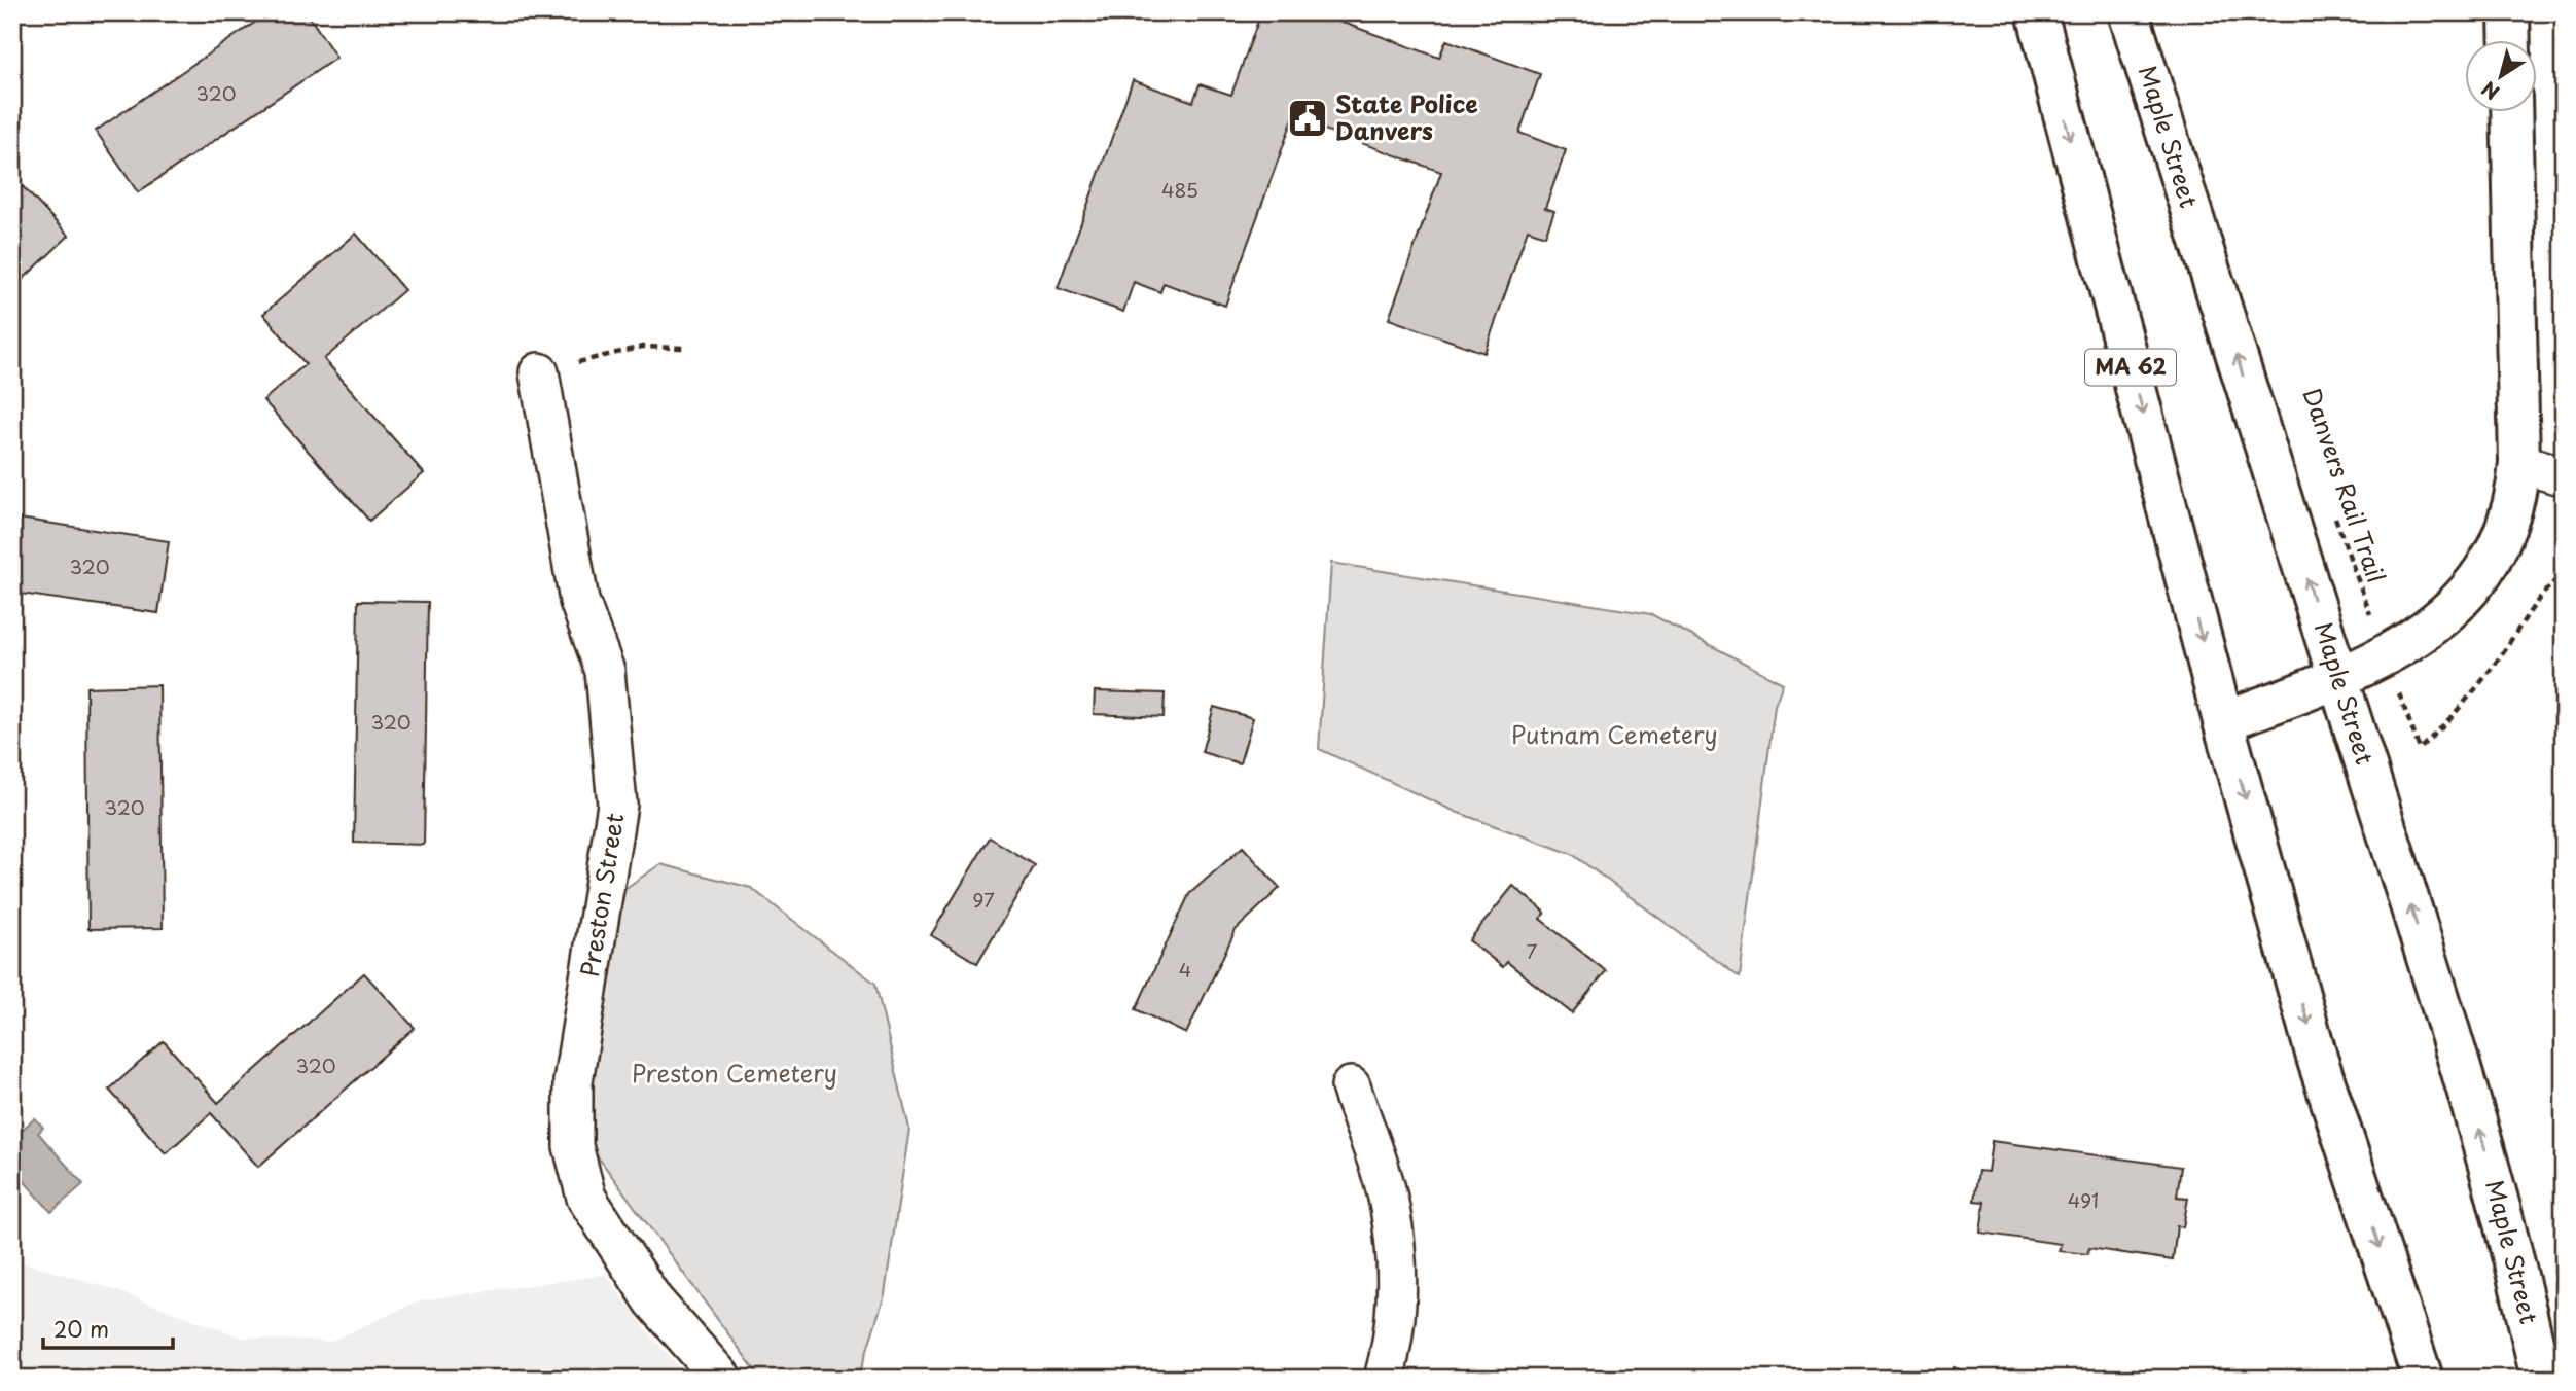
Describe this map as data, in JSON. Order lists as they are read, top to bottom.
{
  "streets": {
    "main road": ["Maple Street", "MA 62"],
    "street": ["Preston Street"],
    "path": ["Danvers Rail Trail"]
  },
  "parks": ["Putnam Cemetery", "Preston Cemetery"],
  "places": {
    "public building": ["State Police Danvers"]
  },
  "house_numbers": [
    "320",
    "485",
    "320",
    "320",
    "320",
    "97",
    "7",
    "4",
    "320",
    "491"
  ],
  "scale_bar": "20 m",
  "north": "bottom left"
}
